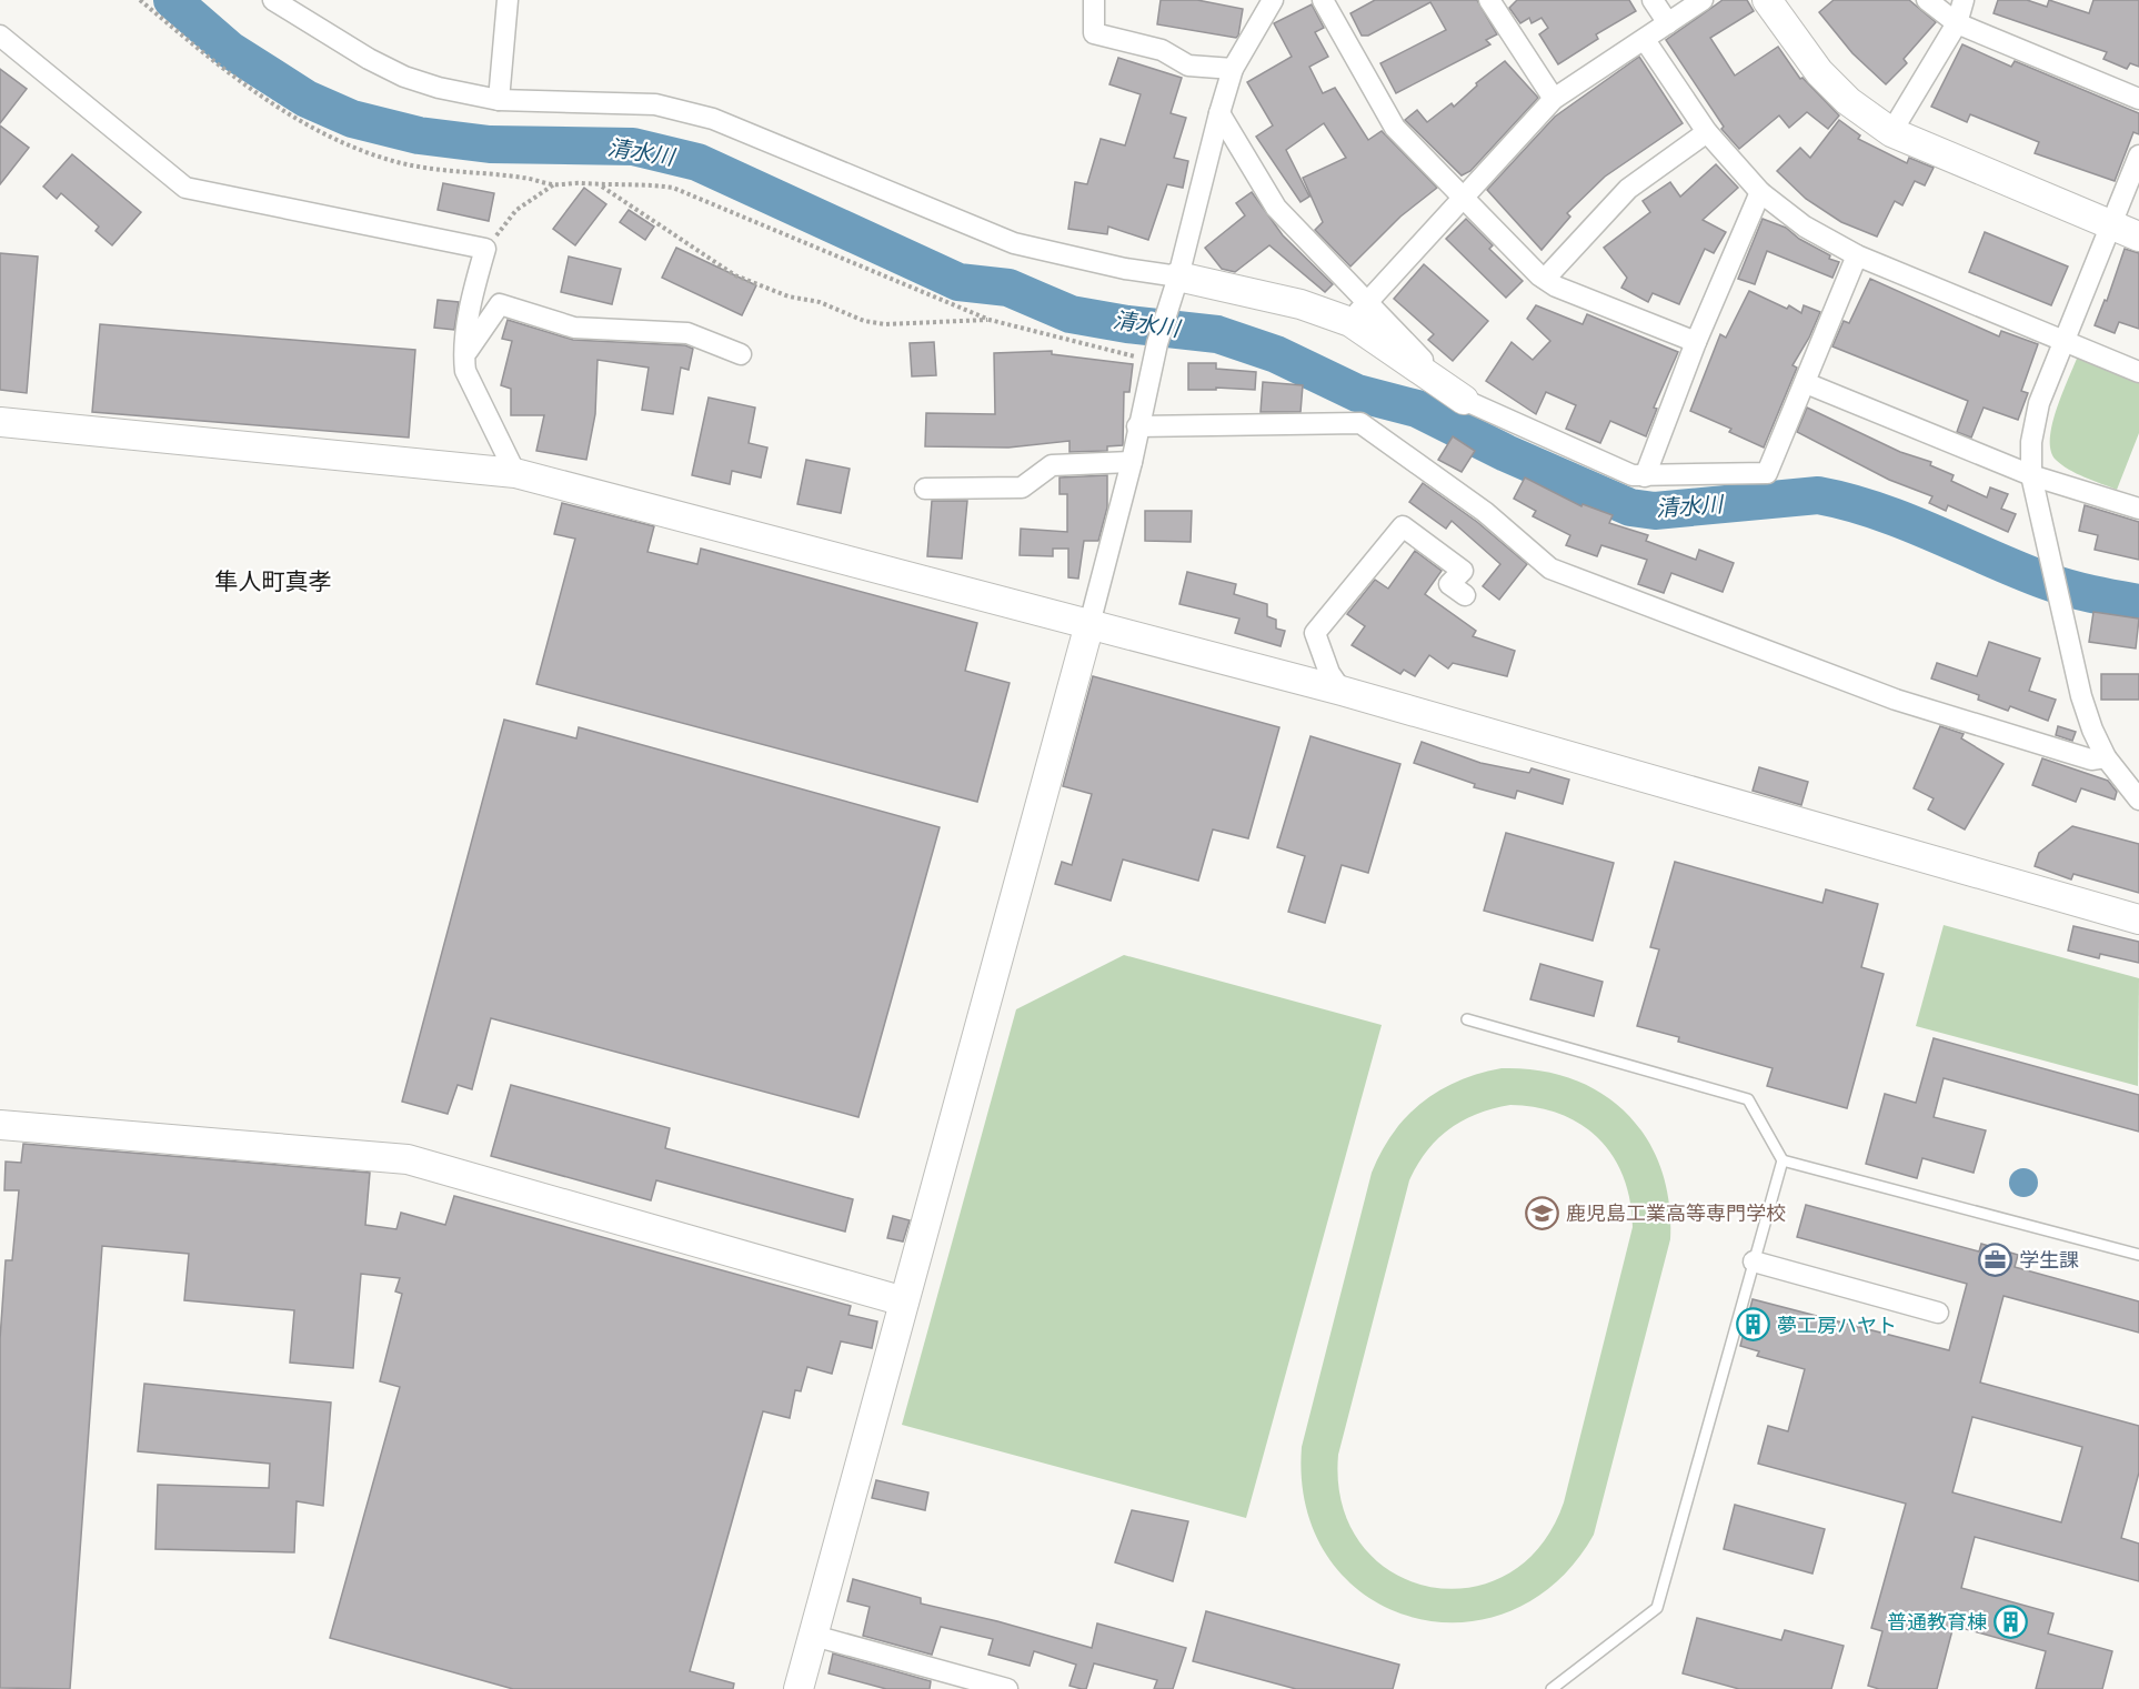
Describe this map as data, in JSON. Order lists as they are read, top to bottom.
{
  "districts": ["隼人町真孝"],
  "water": ["清水川"],
  "places": {
    "school or university": ["鹿児島工業高等専門学校"],
    "office": ["学生課"],
    "building": ["夢工房ハヤト", "普通教育棟"]
  }
}
